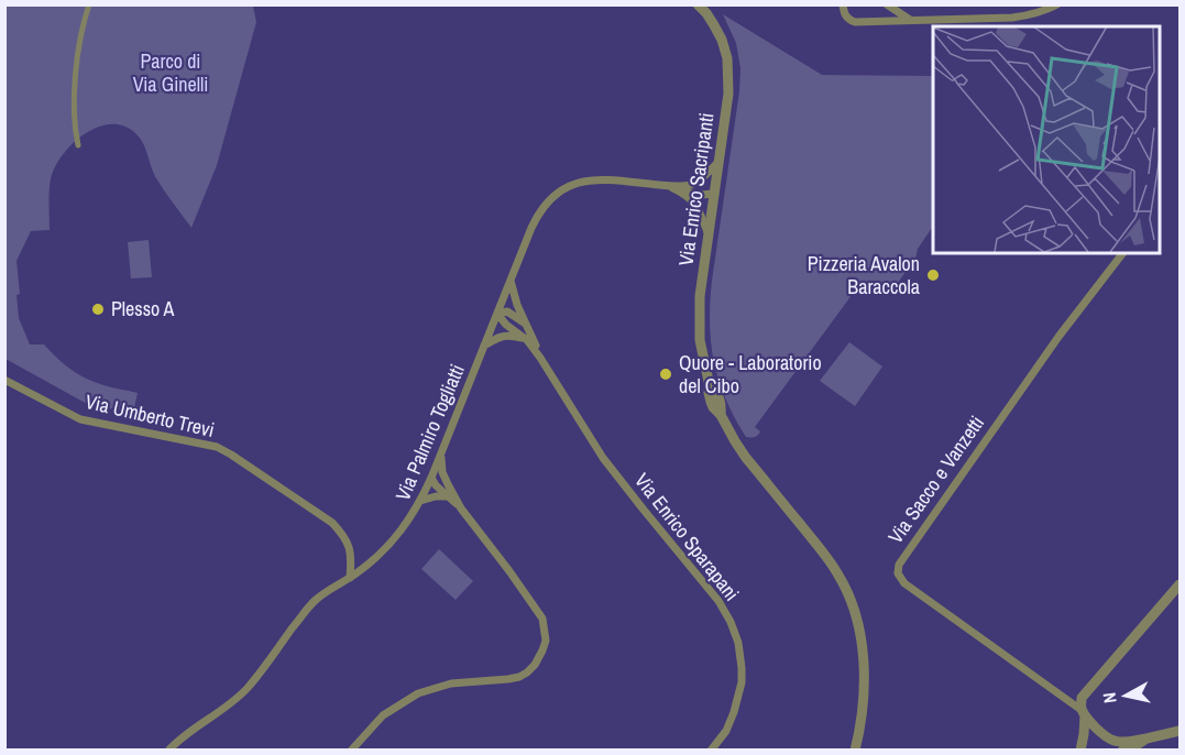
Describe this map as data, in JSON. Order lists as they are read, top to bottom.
{
  "streets": {
    "street": [
      "Via Enrico Sacripanti",
      "Via Umberto Trevi",
      "Via Palmiro Togliatti",
      "Via Sacco e Vanzetti",
      "Via Enrico Sparapani"
    ]
  },
  "crossings": [
    ["Via Enrico Sacripanti", "Via Palmiro Togliatti"],
    ["Via Umberto Trevi", "Via Palmiro Togliatti"],
    ["Via Palmiro Togliatti", "Via Enrico Sparapani"]
  ],
  "parks": ["Parco di Via Ginelli"],
  "places": ["Pizzeria Avalon Baraccola", "Plesso A", "Quore - Laboratorio del Cibo"],
  "north": "left"
}
